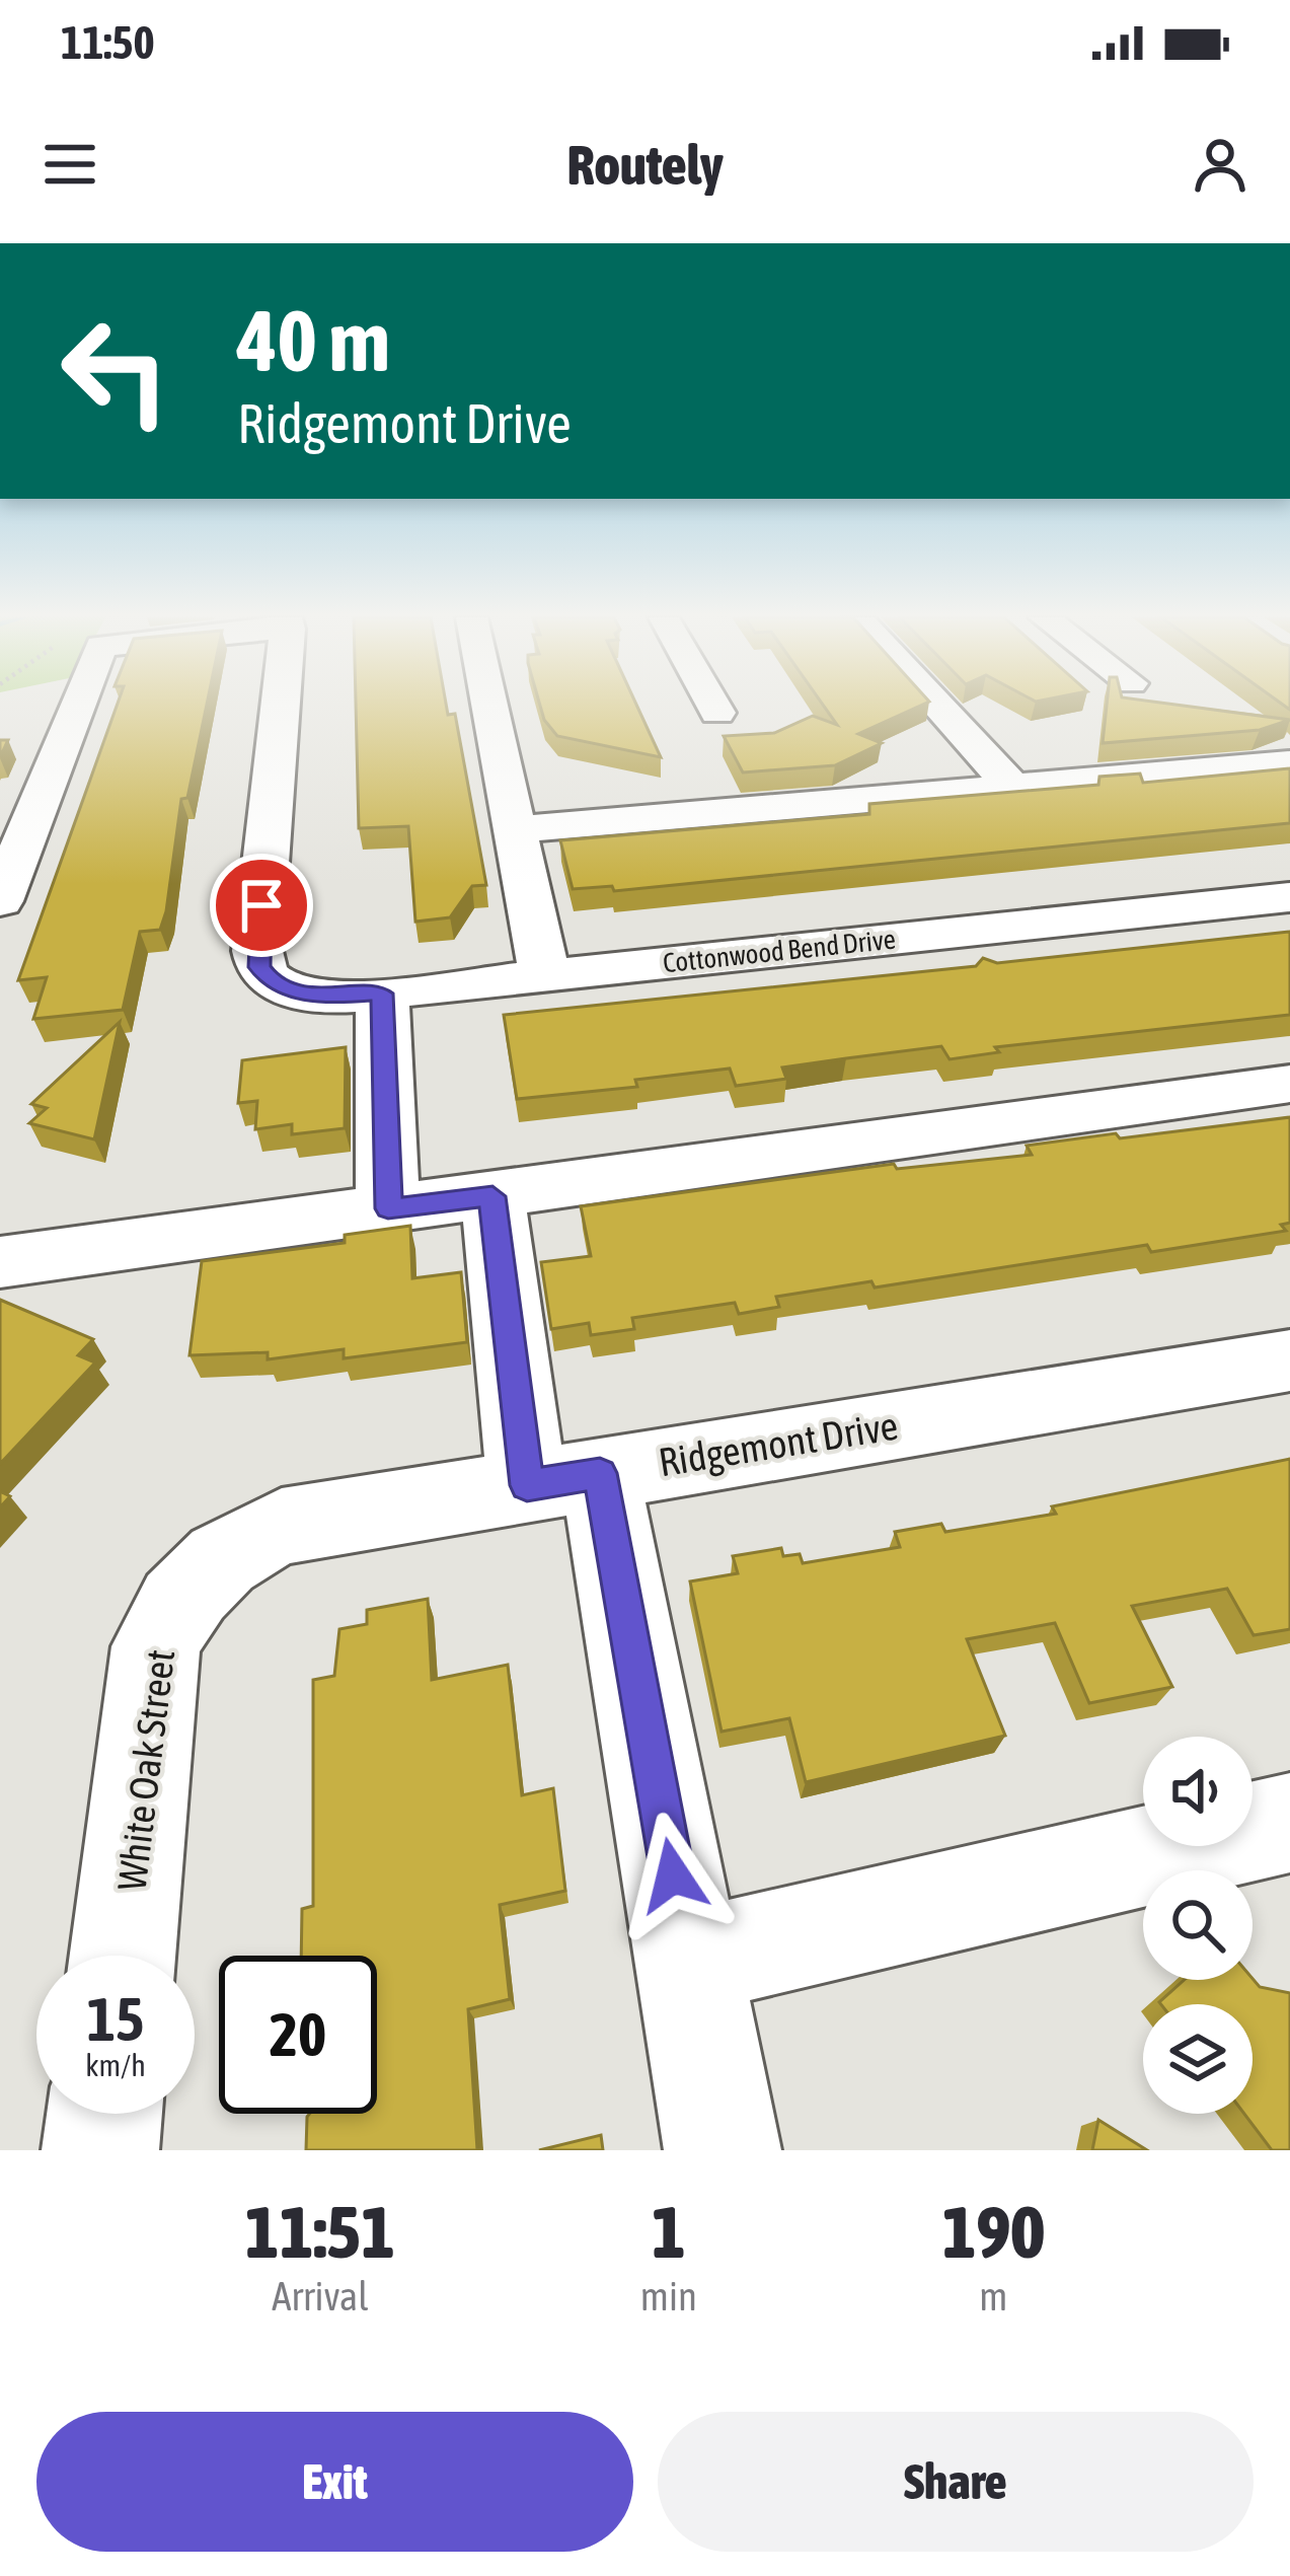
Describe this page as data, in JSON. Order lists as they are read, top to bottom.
{
  "streets": {
    "street": ["Cottonwood Bend Drive", "Ridgemont Drive", "White Oak Street"]
  },
  "crossings": [
    ["Ridgemont Drive", "White Oak Street"]
  ],
  "page": {
    "status": "11:50",
    "header": "Routely",
    "turn": ["40 m", "Ridgemont Drive"],
    "speed": "15 km/h",
    "limit": "20",
    "eta": [
      "11:51",
      "Arrival",
      "1",
      "min",
      "190",
      "m"
    ],
    "buttons": ["Exit", "Share"]
  }
}
